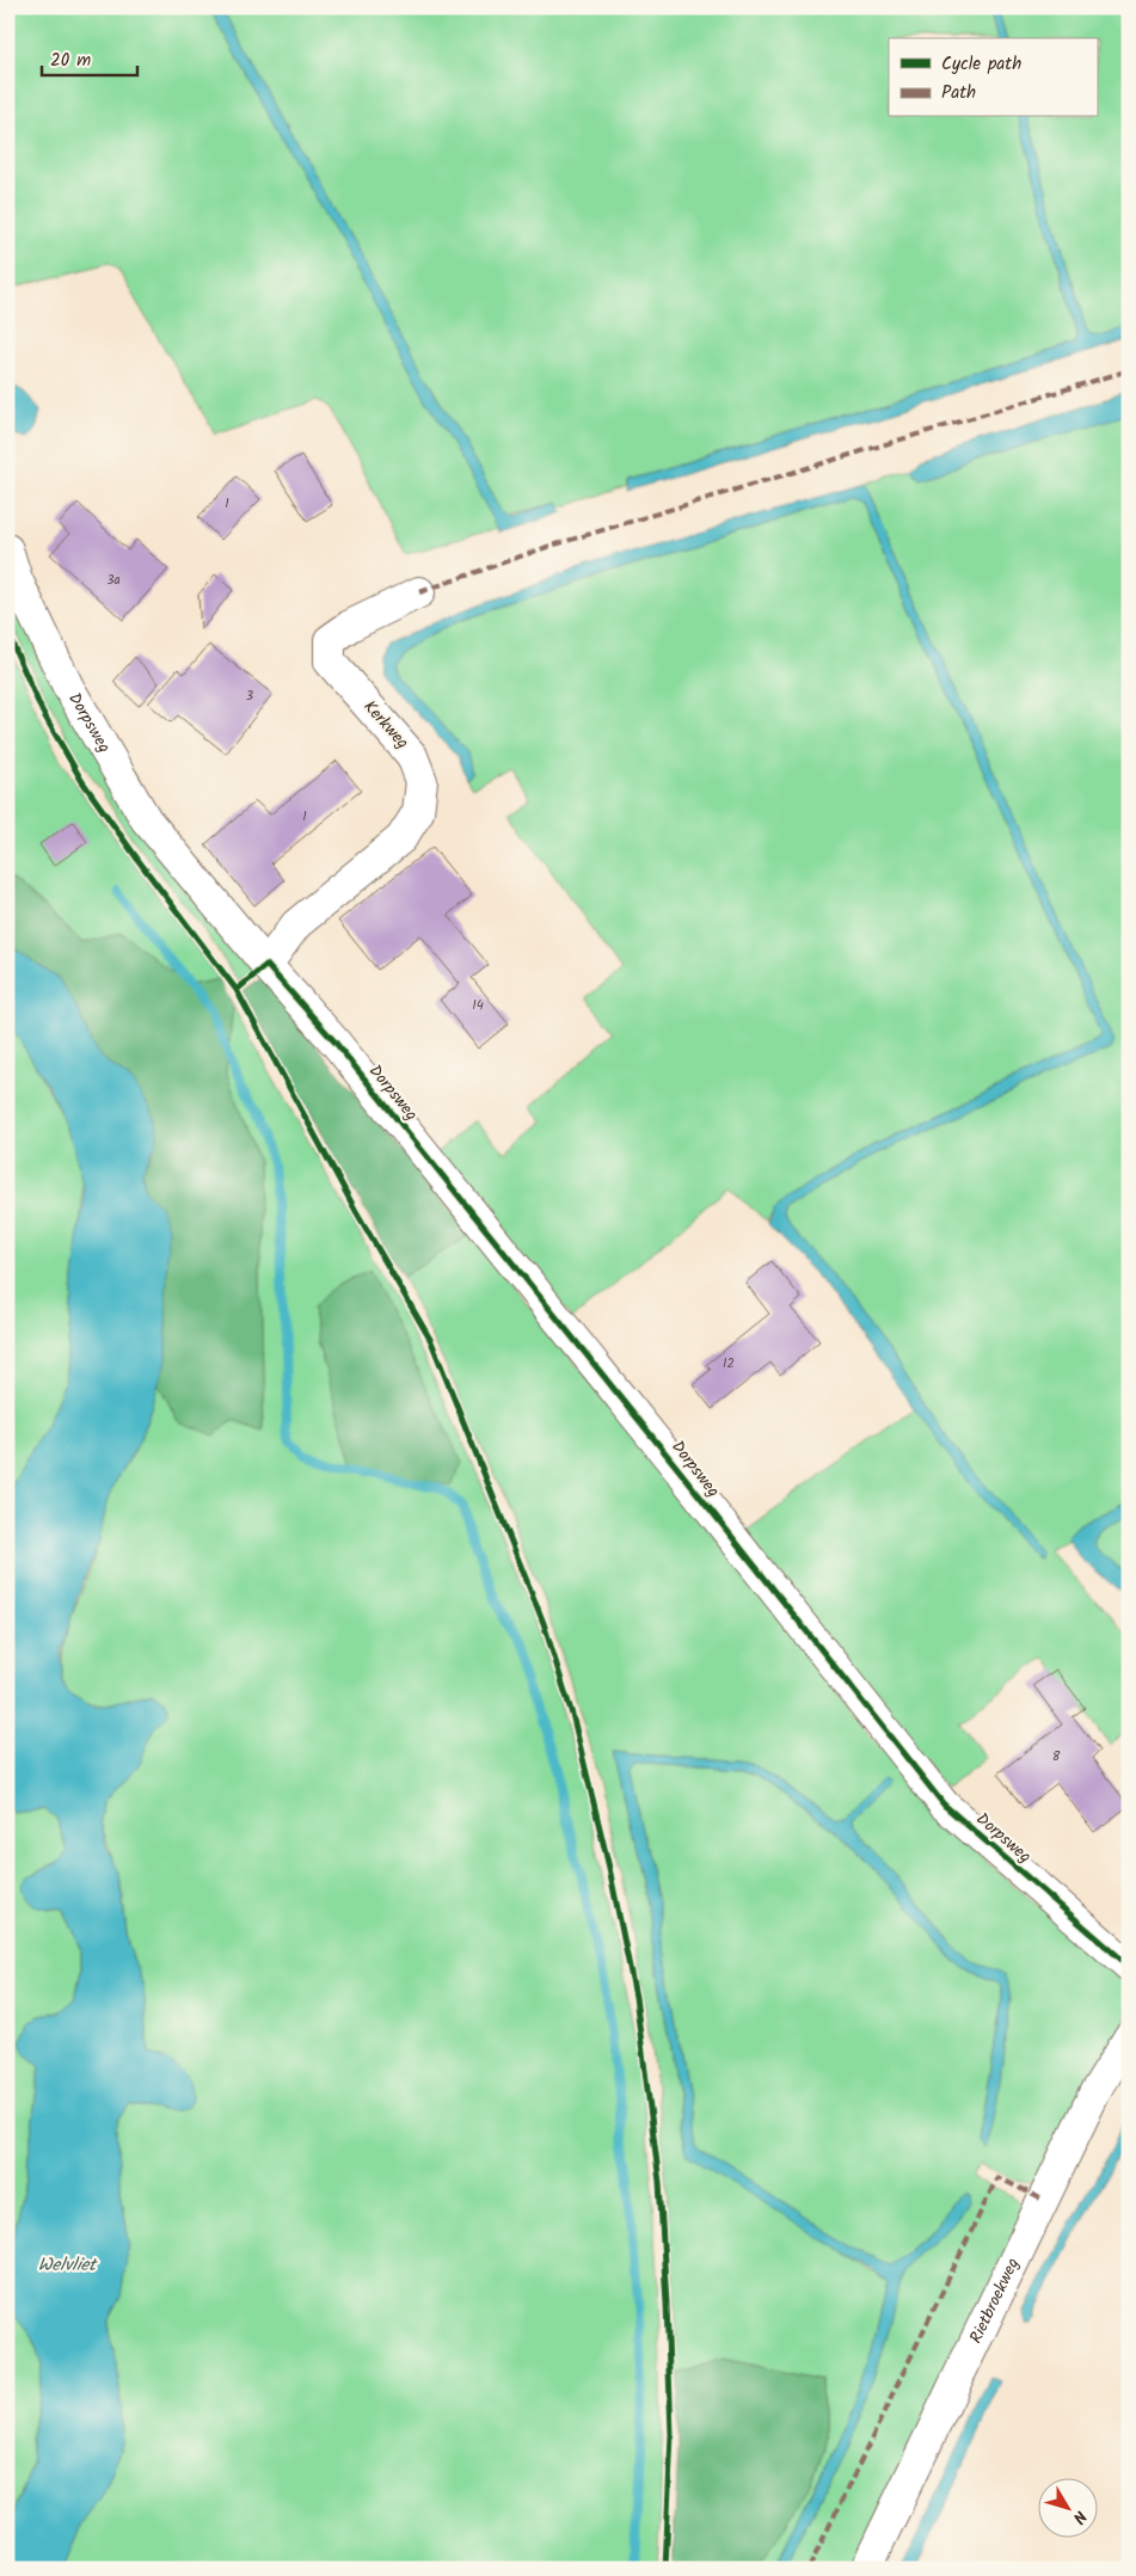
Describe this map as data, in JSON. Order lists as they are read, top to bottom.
{
  "streets": {
    "street": ["Dorpsweg", "Kerkweg", "Rietbroekweg"]
  },
  "crossings": [
    ["Dorpsweg", "Kerkweg"]
  ],
  "water": ["Welvliet"],
  "house_numbers": [
    "1",
    "3a",
    "3",
    "1",
    "14",
    "12",
    "8"
  ],
  "legend": ["Cycle path", "Path"],
  "scale_bar": "20 m",
  "north": "bottom right"
}
